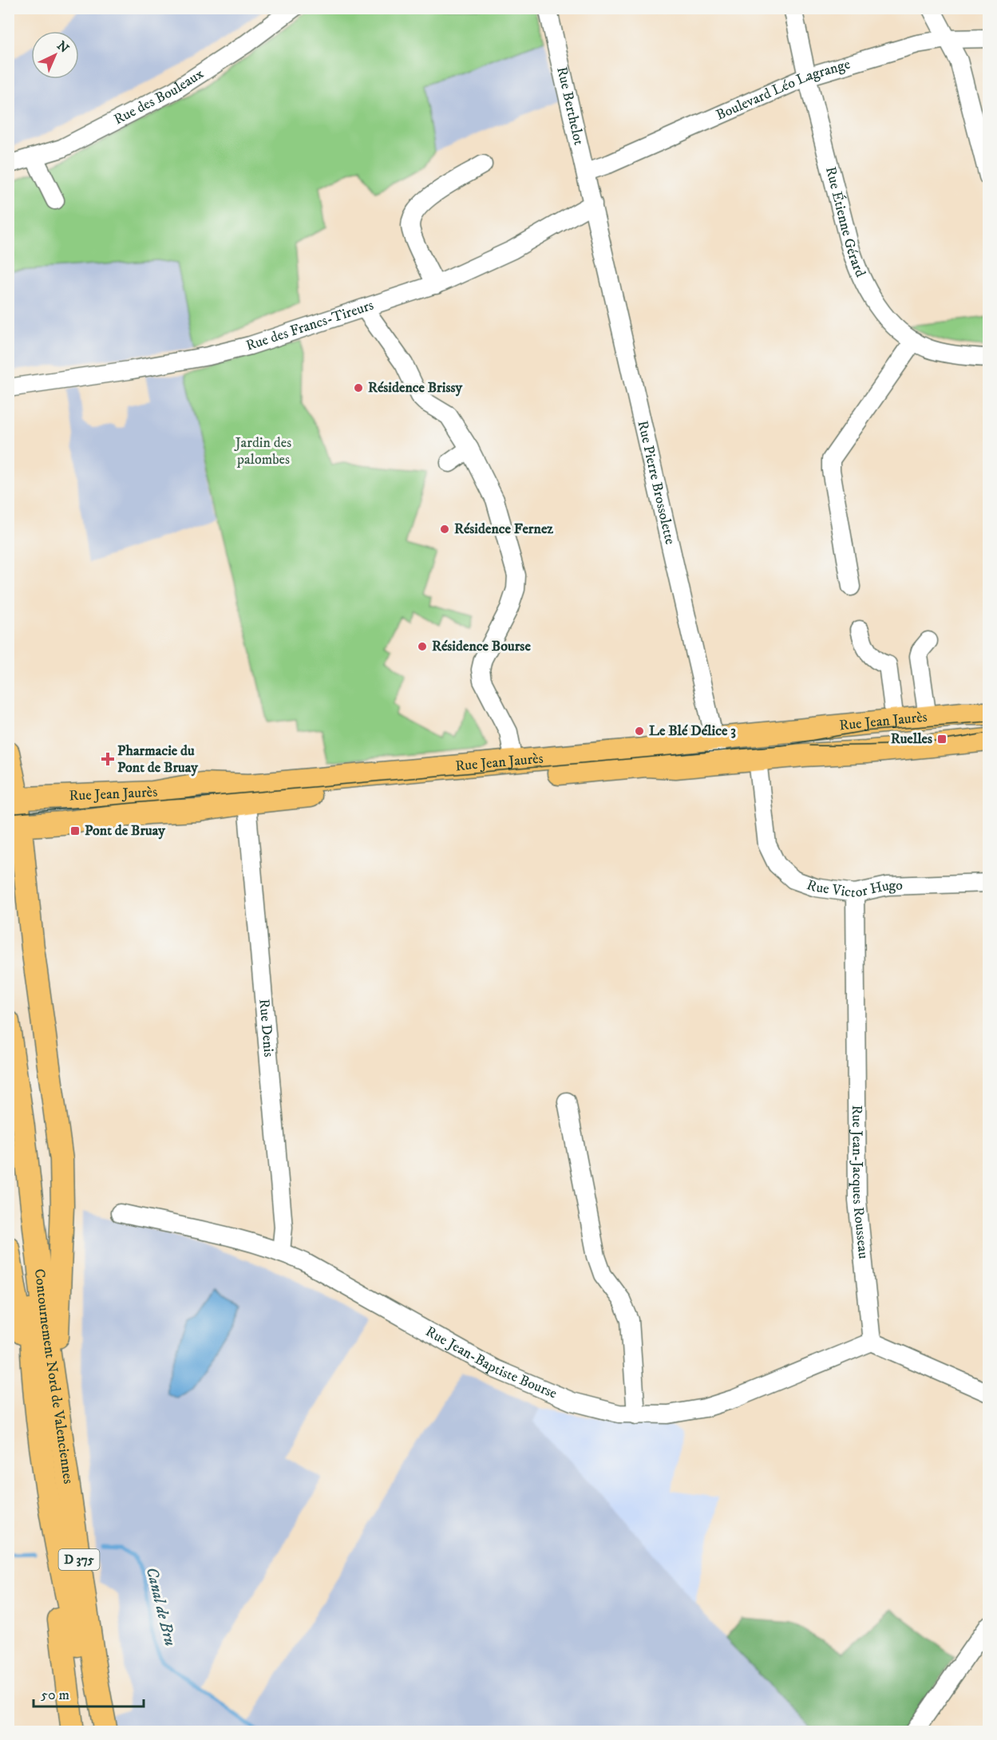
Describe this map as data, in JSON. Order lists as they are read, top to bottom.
{
  "streets": {
    "main road": ["Rue Jean Jaurès", "Contournement Nord de Valenciennes", "D 375"],
    "street": [
      "Boulevard Léo Lagrange",
      "Rue des Bouleaux",
      "Rue Berthelot",
      "Rue Étienne Gérard",
      "Rue des Francs-Tireurs",
      "Rue Pierre Brossolette",
      "Rue Victor Hugo",
      "Rue Denis",
      "Rue Jean-Jacques Rousseau",
      "Rue Jean-Baptiste Bourse"
    ]
  },
  "crossings": [
    ["Boulevard Léo Lagrange", "Rue Berthelot"],
    ["Boulevard Léo Lagrange", "Rue Étienne Gérard"],
    ["Rue Berthelot", "Rue des Francs-Tireurs"],
    ["Rue Berthelot", "Rue Pierre Brossolette"],
    ["Rue des Francs-Tireurs", "Rue Pierre Brossolette"],
    ["Rue Pierre Brossolette", "Rue Jean Jaurès"],
    ["Rue Jean Jaurès", "Rue Victor Hugo"],
    ["Rue Jean Jaurès", "Rue Denis"],
    ["Rue Victor Hugo", "Rue Jean-Jacques Rousseau"],
    ["Rue Denis", "Rue Jean-Baptiste Bourse"],
    ["Rue Jean-Jacques Rousseau", "Rue Jean-Baptiste Bourse"]
  ],
  "water": ["Canal de Bru"],
  "parks": ["Jardin des palombes"],
  "places": {
    "other": [
      "Résidence Brissy",
      "Résidence Fernez",
      "Résidence Bourse",
      "Le Blé Délice 3"
    ],
    "transit": ["Ruelles", "Pont de Bruay"],
    "health": ["Pharmacie du Pont de Bruay"]
  },
  "scale_bar": "50 m",
  "north": "top right"
}
